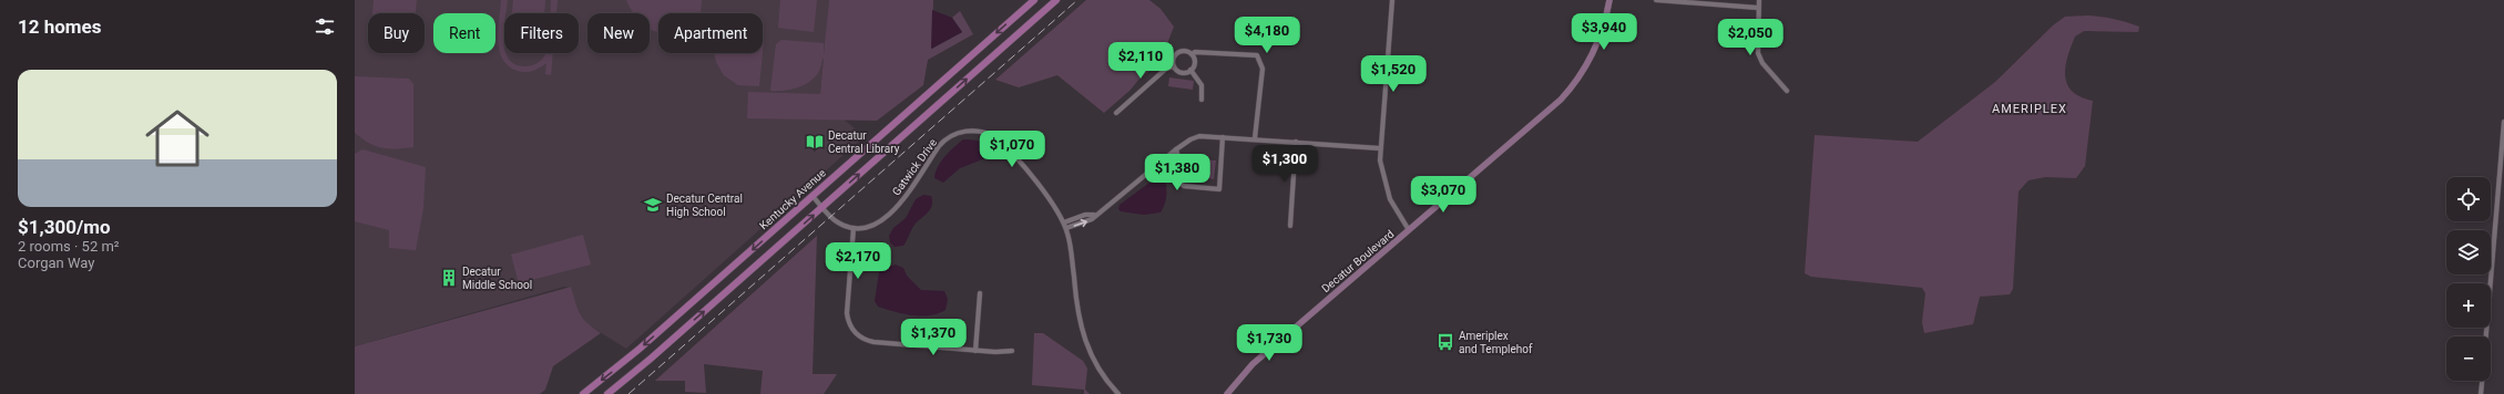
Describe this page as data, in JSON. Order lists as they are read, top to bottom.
{
  "streets": {
    "main road": ["Kentucky Avenue"],
    "street": ["Gatwick Drive", "Decatur Boulevard"]
  },
  "districts": ["AMERIPLEX"],
  "places": {
    "library": ["Decatur Central Library"],
    "school or university": ["Decatur Central High School"],
    "building": ["Decatur Middle School"],
    "bus stop": ["Ameriplex and Templehof"]
  },
  "page": {
    "heading": "12 homes",
    "price": [
      "$3,940",
      "$4,180",
      "$2,050",
      "$2,110",
      "$1,520",
      "$1,070",
      "$1,300",
      "$1,380",
      "$3,070",
      "$2,170",
      "$1,370",
      "$1,730"
    ],
    "chip": [
      "Buy",
      "Rent",
      "Filters",
      "New",
      "Apartment"
    ],
    "list": [
      {
        "name": "$1,300/mo",
        "note": "2 rooms · 52 m² · Corgan Way"
      }
    ],
    "map_buttons": ["+", "−"]
  }
}
